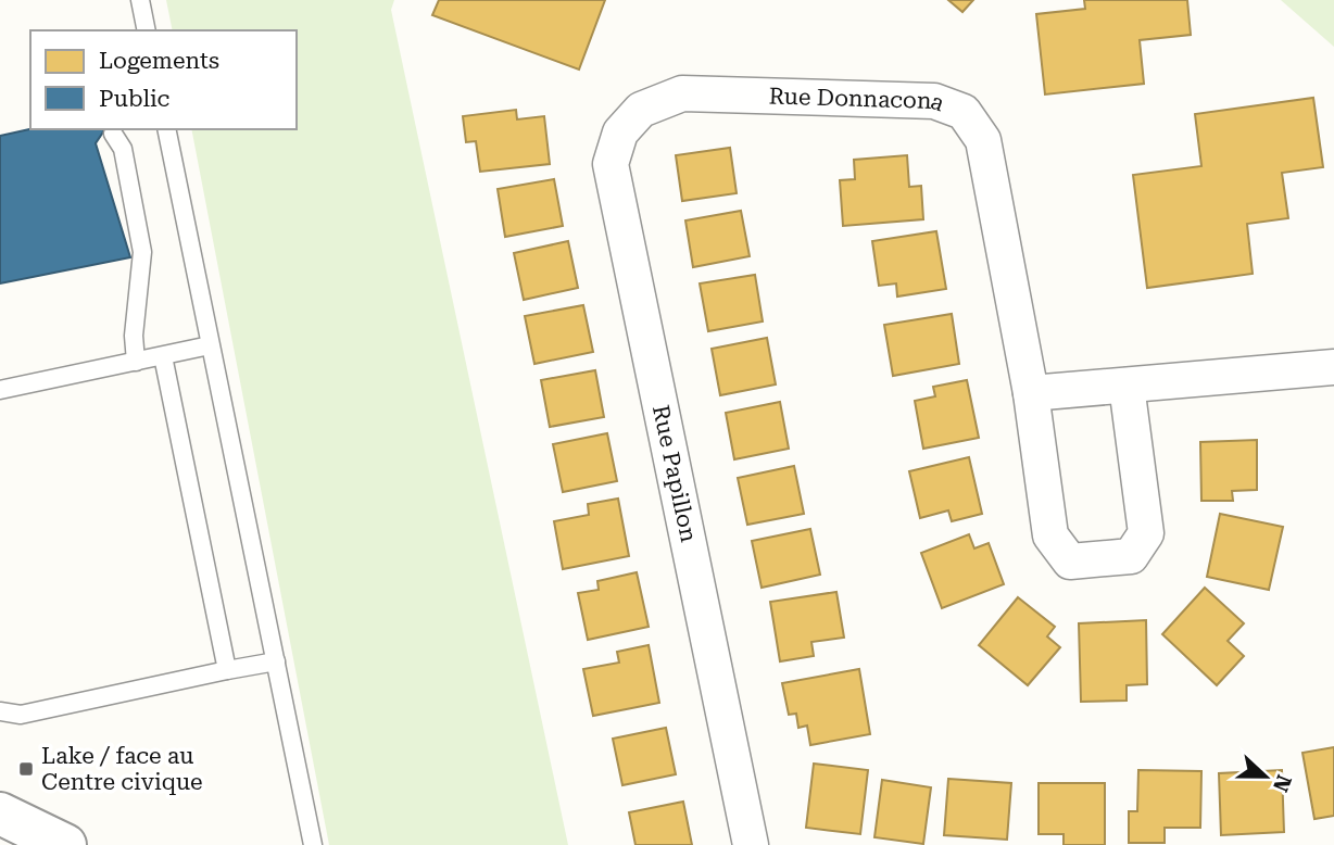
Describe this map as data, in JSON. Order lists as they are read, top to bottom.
{
  "streets": {
    "street": ["Rue Donnacona", "Rue Papillon"]
  },
  "crossings": [
    ["Rue Donnacona", "Rue Papillon"]
  ],
  "places": {
    "transit": ["Lake / face au Centre civique"]
  },
  "legend": ["Logements", "Public"],
  "north": "right"
}
